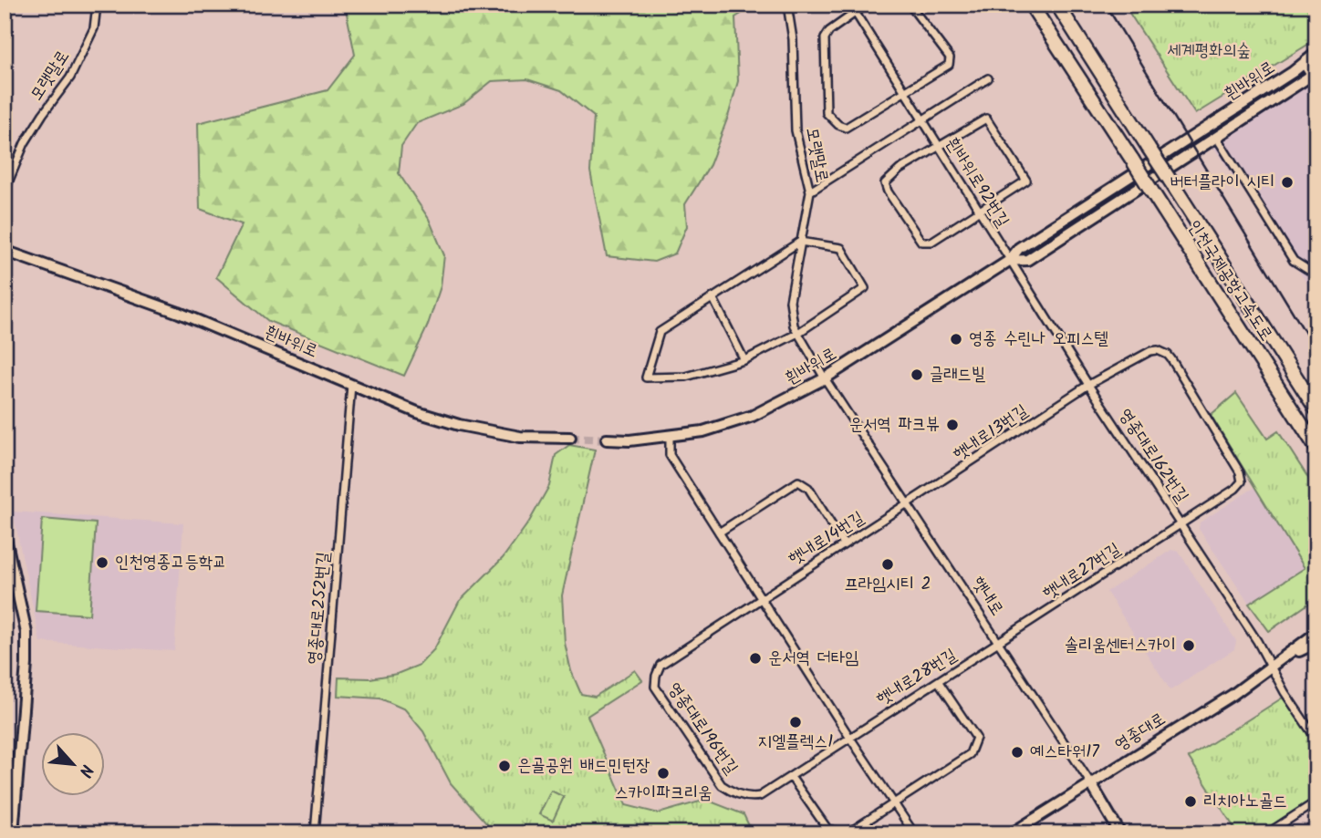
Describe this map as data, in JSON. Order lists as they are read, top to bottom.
{
  "streets": {
    "highway": ["인천국제공항고속도로"],
    "street": [
      "모랫말로",
      "흰바위로",
      "흰바위로92번길",
      "햇내로13번길",
      "영종대로162번길",
      "햇내로14번길",
      "햇내로27번길",
      "햇내로",
      "영종대로252번길",
      "햇내로28번길",
      "영종대로196번길",
      "영종대로"
    ]
  },
  "crossings": [
    ["모랫말로", "흰바위로"],
    ["모랫말로", "햇내로"],
    ["흰바위로", "흰바위로92번길"],
    ["흰바위로", "영종대로162번길"],
    ["흰바위로", "햇내로"],
    ["흰바위로", "영종대로252번길"],
    ["흰바위로92번길", "영종대로162번길"],
    ["햇내로13번길", "영종대로162번길"],
    ["햇내로13번길", "햇내로14번길"],
    ["햇내로13번길", "햇내로27번길"],
    ["햇내로13번길", "햇내로"],
    ["영종대로162번길", "햇내로27번길"],
    ["영종대로162번길", "영종대로"],
    ["햇내로14번길", "햇내로"],
    ["햇내로14번길", "영종대로196번길"],
    ["햇내로27번길", "햇내로"],
    ["햇내로27번길", "햇내로28번길"],
    ["햇내로", "햇내로28번길"],
    ["햇내로", "영종대로"],
    ["햇내로28번길", "영종대로196번길"]
  ],
  "parks": ["세계평화의숲"],
  "places": [
    "버터플라이 시티",
    "영종 수린나 오피스텔",
    "글래드빌",
    "운서역 파크뷰",
    "인천영종고등학교",
    "프라임시티 2",
    "솔리움센터스카이",
    "운서역 더타임",
    "지엘플렉스1",
    "예스타워17",
    "은골공원 배드민턴장",
    "스카이파크리움",
    "리치아노골드"
  ],
  "north": "bottom right"
}
